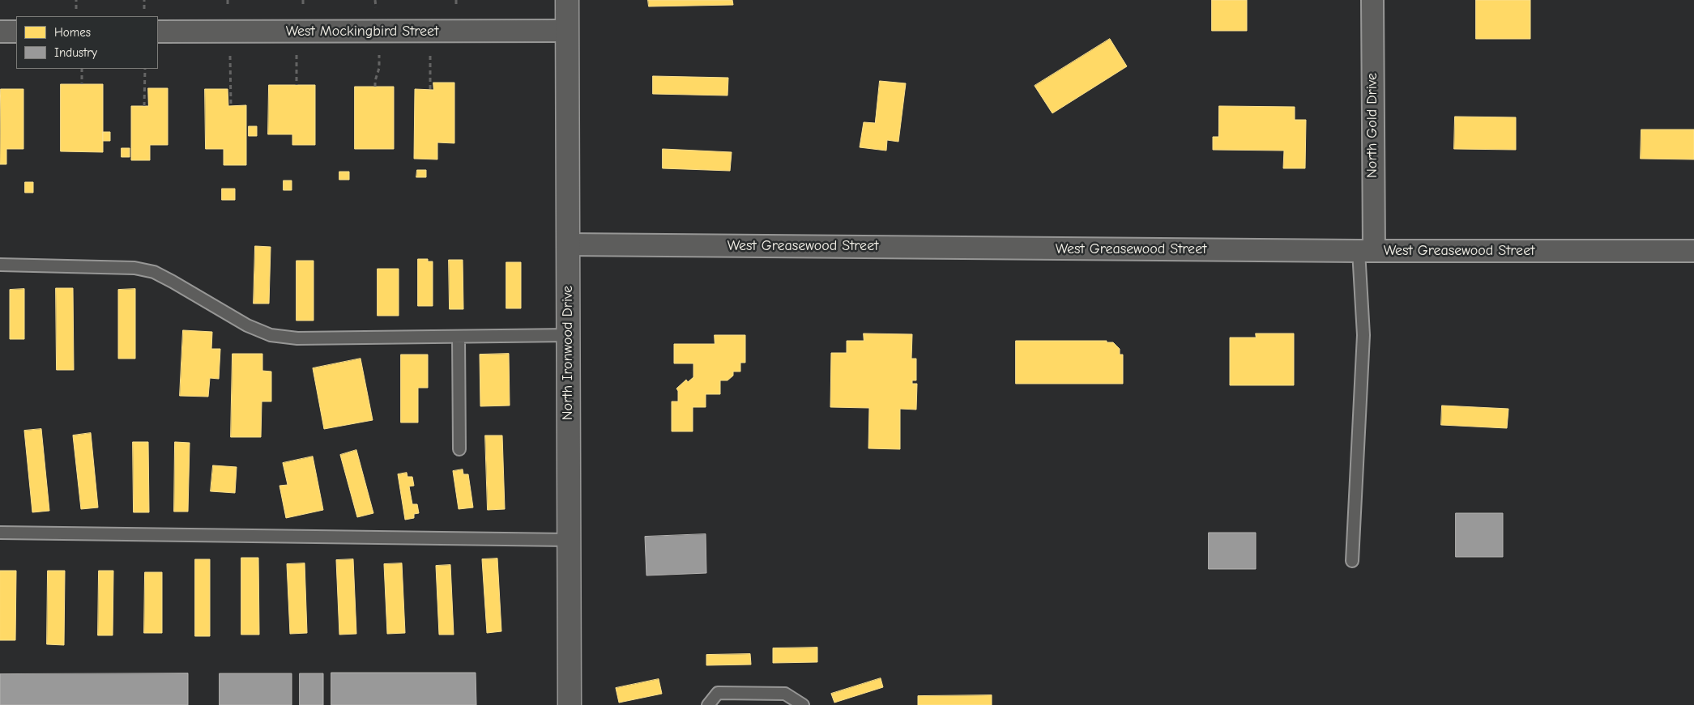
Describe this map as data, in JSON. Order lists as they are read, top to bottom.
{
  "streets": {
    "street": [
      "West Mockingbird Street",
      "North Gold Drive",
      "West Greasewood Street",
      "North Ironwood Drive"
    ]
  },
  "crossings": [
    ["West Mockingbird Street", "North Ironwood Drive"],
    ["North Gold Drive", "West Greasewood Street"],
    ["West Greasewood Street", "North Ironwood Drive"]
  ],
  "legend": ["Homes", "Industry"]
}
